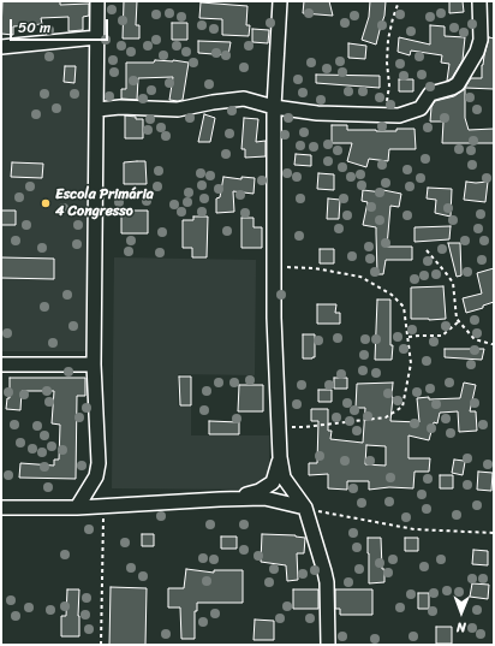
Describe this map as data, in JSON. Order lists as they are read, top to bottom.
{
  "places": ["Escola Primária 4 Congresso"],
  "scale_bar": "50 m",
  "north": "bottom"
}
